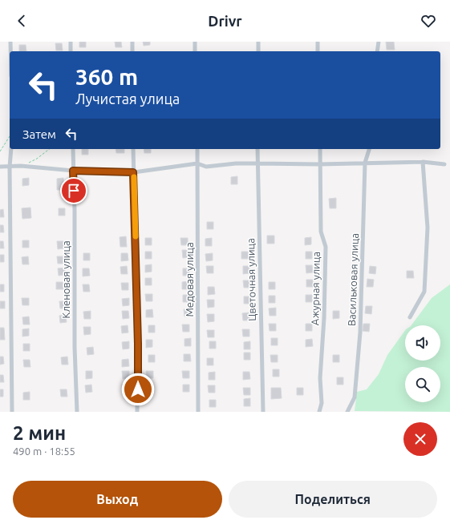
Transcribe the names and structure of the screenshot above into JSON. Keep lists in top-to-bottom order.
{
  "streets": {
    "street": [
      "Кленовая улица",
      "Медовая улица",
      "Цветочная улица",
      "Васильковая улица",
      "Ажурная улица"
    ]
  },
  "page": {
    "header": "Drivr",
    "turn": ["360 m", "Лучистая улица"],
    "then": "Затем",
    "heading": ["2 мин", "490 m · 18:55"],
    "buttons": ["Выход", "Поделиться"]
  }
}
